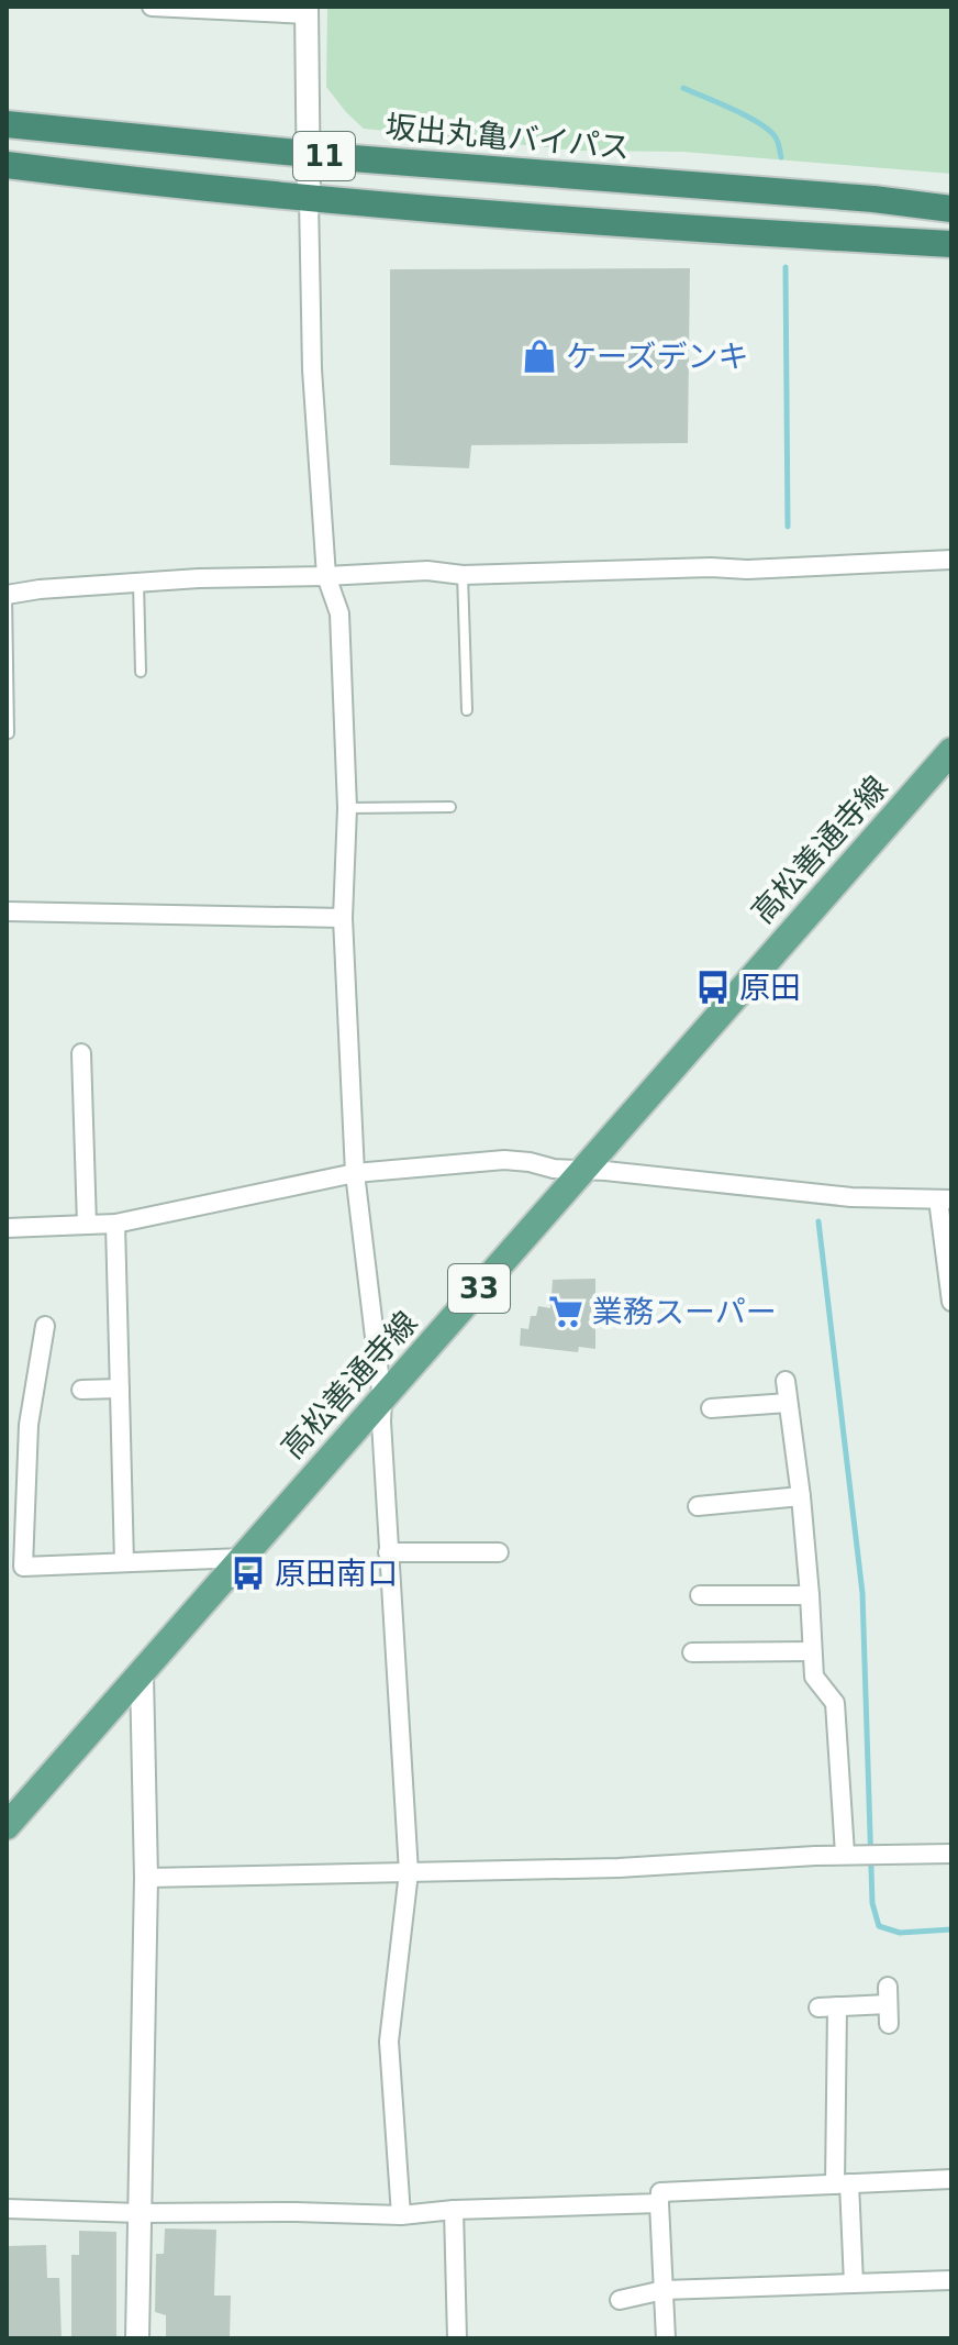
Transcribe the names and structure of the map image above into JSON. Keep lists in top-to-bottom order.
{
  "streets": {
    "highway": ["坂出丸亀バイパス", "11"],
    "main road": ["高松善通寺線", "33"]
  },
  "crossings": [
    ["坂出丸亀バイパス", "11"]
  ],
  "places": {
    "shop": ["ケーズデンキ"],
    "bus stop": ["原田", "原田南口"],
    "supermarket": ["業務スーパー"]
  }
}
